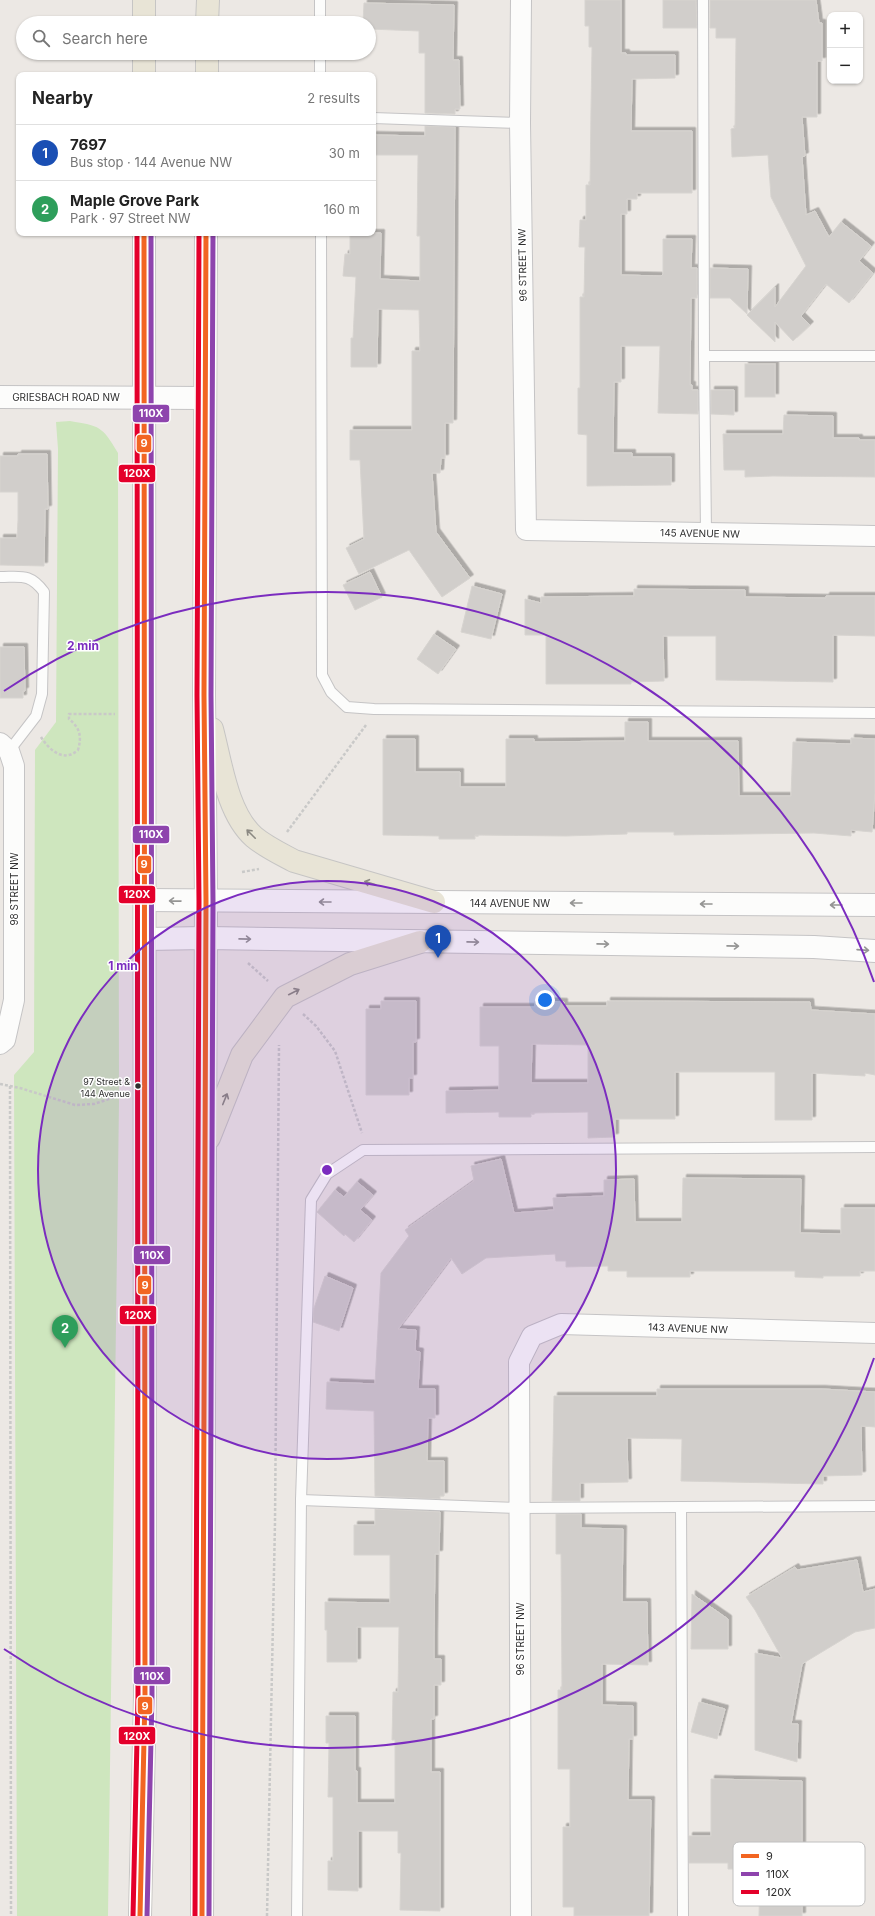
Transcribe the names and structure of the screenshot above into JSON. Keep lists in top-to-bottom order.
{
  "streets": {
    "street": [
      "96 STREET NW",
      "GRIESBACH ROAD NW",
      "145 AVENUE NW",
      "98 STREET NW",
      "144 AVENUE NW",
      "143 AVENUE NW"
    ]
  },
  "crossings": [
    ["96 STREET NW", "145 AVENUE NW"],
    ["96 STREET NW", "143 AVENUE NW"]
  ],
  "places": ["97 Street & 144 Avenue"],
  "lines": ["transit line 9", "transit line 110X", "transit line 120X"],
  "legend": ["9", "110X", "120X"],
  "page": {
    "map_buttons": ["+", "−"],
    "search": "Search here",
    "heading": ["Nearby", "2 results"],
    "list": [
      {
        "mark": "1",
        "name": "7697",
        "note": "Bus stop · 144 Avenue NW",
        "value": "30 m"
      },
      {
        "mark": "2",
        "name": "Maple Grove Park",
        "note": "Park · 97 Street NW",
        "value": "160 m"
      }
    ],
    "pins": ["1", "2"]
  },
  "rings": ["2 min", "1 min"]
}
